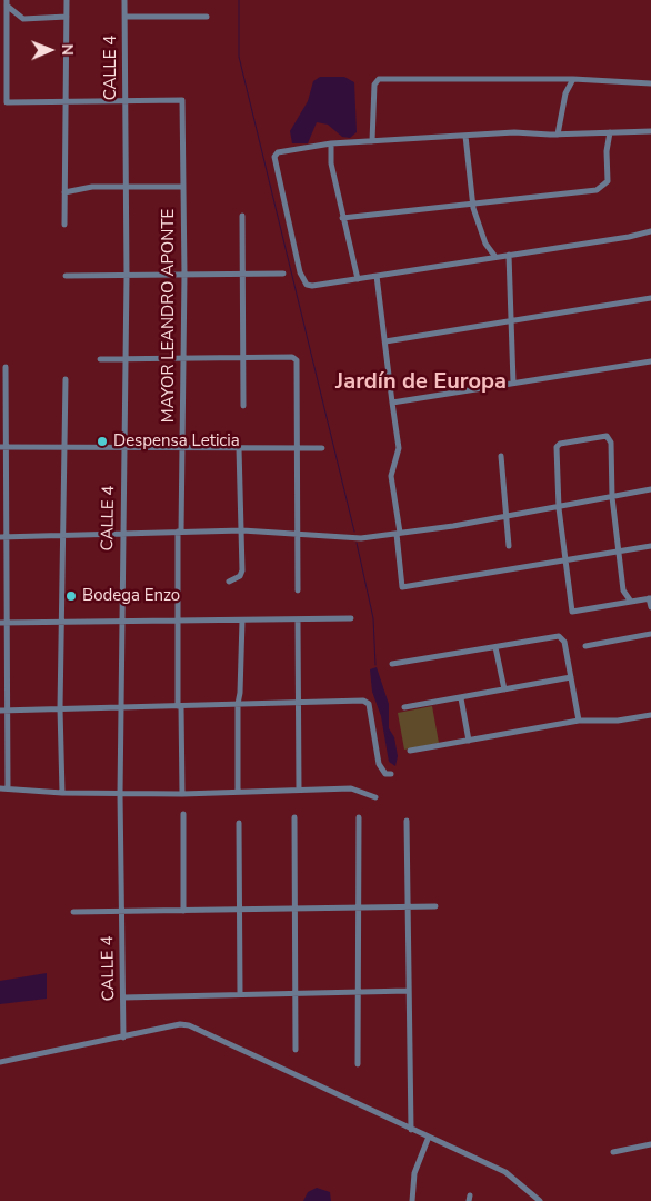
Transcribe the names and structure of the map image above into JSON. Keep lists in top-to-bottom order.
{
  "streets": {
    "street": ["CALLE 4", "MAYOR LEANDRO APONTE"]
  },
  "crossings": [
    ["CALLE 4", "MAYOR LEANDRO APONTE"]
  ],
  "districts": ["Jardín de Europa"],
  "places": ["Despensa Leticia", "Bodega Enzo"],
  "north": "right"
}
